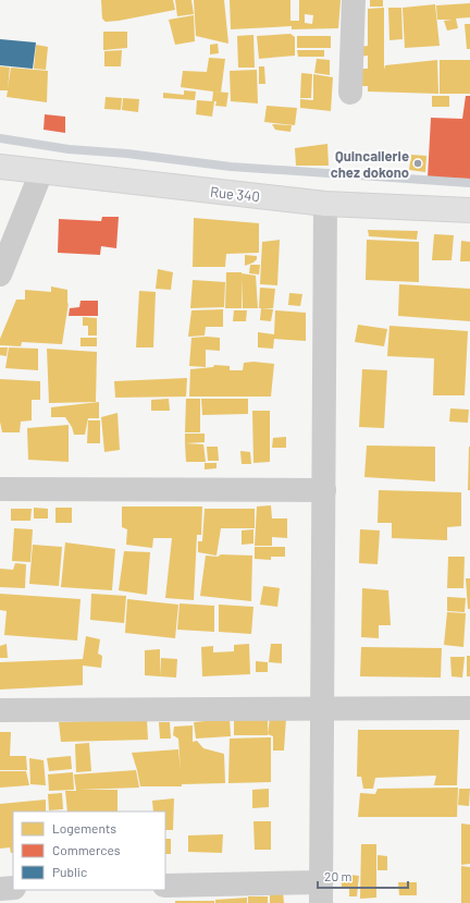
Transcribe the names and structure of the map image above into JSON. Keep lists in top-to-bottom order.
{
  "streets": {
    "street": ["Rue 340"]
  },
  "places": ["Quincailerie chez dokono"],
  "legend": ["Logements", "Commerces", "Public"],
  "scale_bar": "20 m"
}
